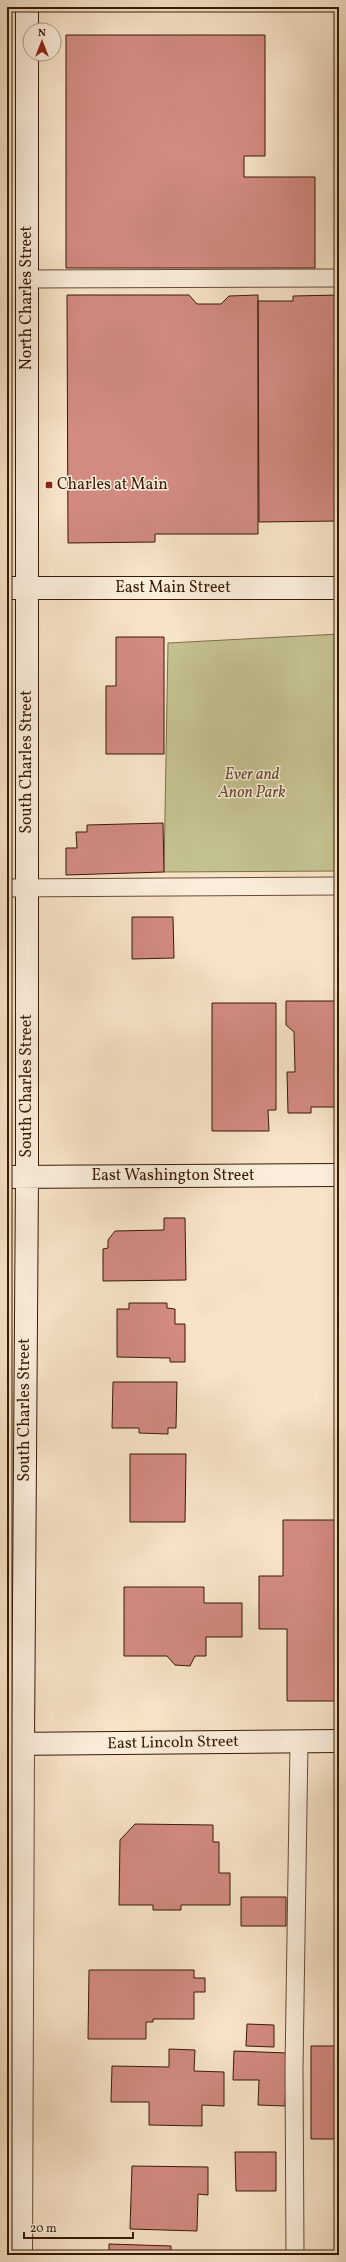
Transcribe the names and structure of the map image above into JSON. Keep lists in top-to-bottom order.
{
  "streets": {
    "street": [
      "North Charles Street",
      "East Main Street",
      "South Charles Street",
      "East Washington Street",
      "East Lincoln Street"
    ]
  },
  "crossings": [
    ["North Charles Street", "East Main Street"],
    ["North Charles Street", "South Charles Street"],
    ["East Main Street", "South Charles Street"],
    ["South Charles Street", "East Washington Street"],
    ["South Charles Street", "East Lincoln Street"]
  ],
  "parks": ["Ever and Anon Park"],
  "places": {
    "transit": ["Charles at Main"]
  },
  "scale_bar": "20 m",
  "north": "top"
}
